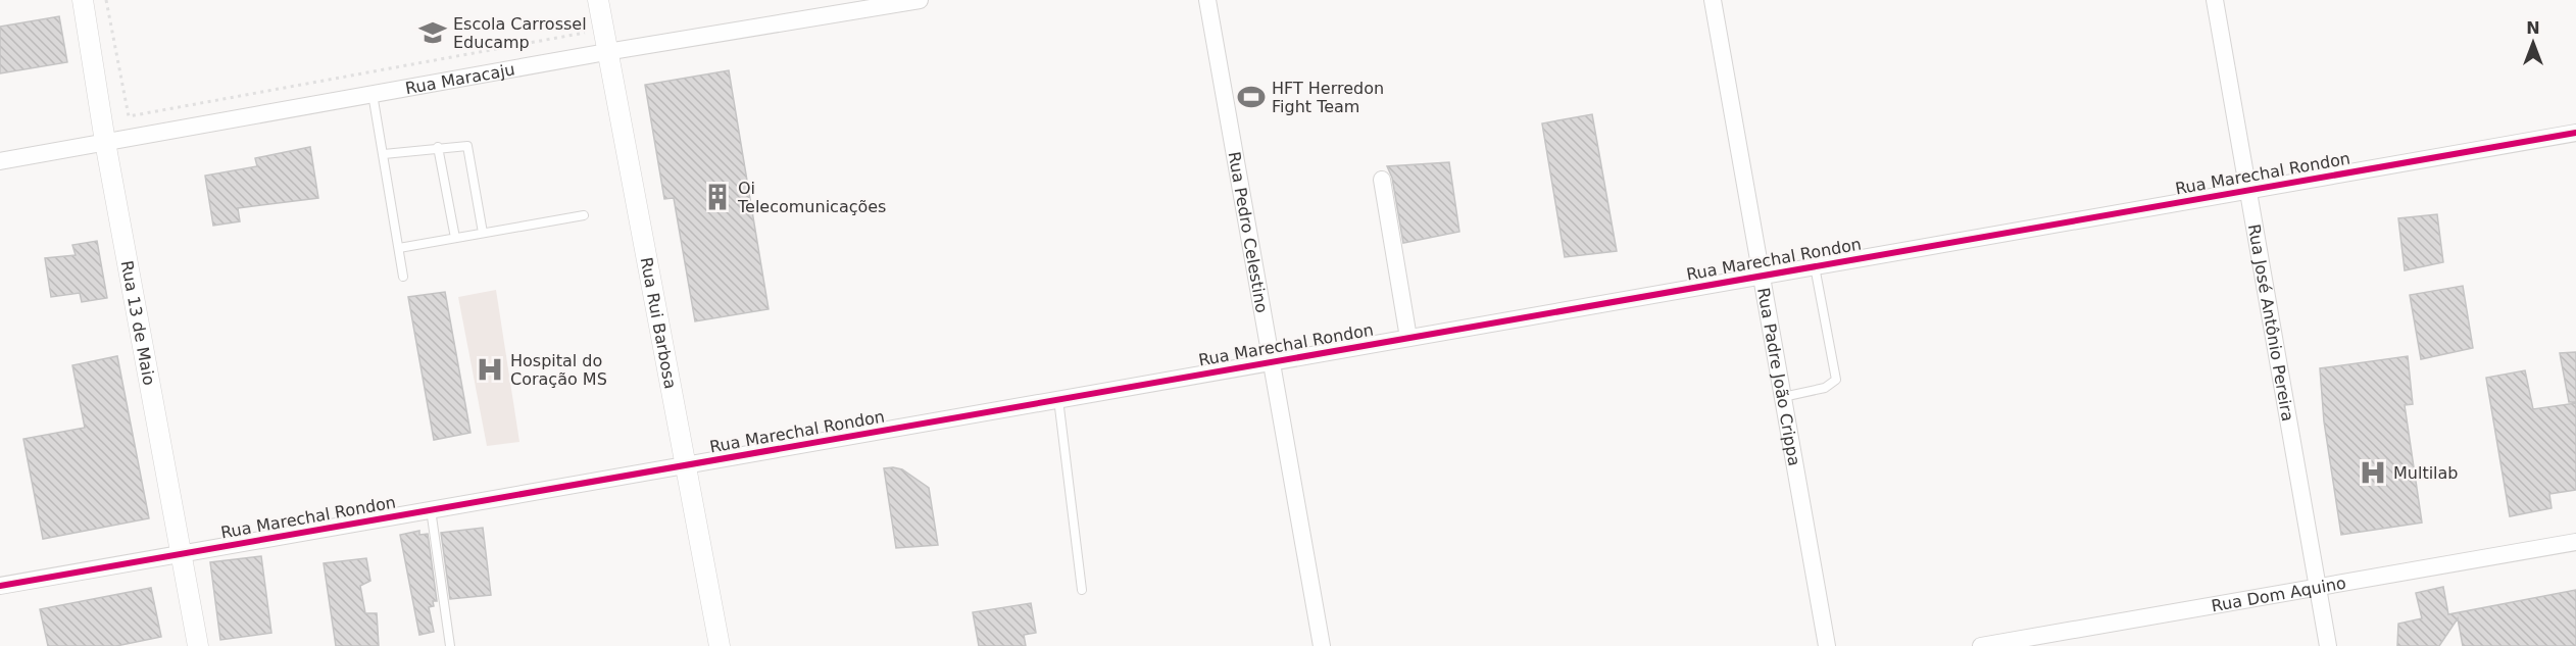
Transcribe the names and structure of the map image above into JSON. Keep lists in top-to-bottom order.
{
  "streets": {
    "street": [
      "Rua Maracaju",
      "Rua Marechal Rondon",
      "Rua Pedro Celestino",
      "Rua Rui Barbosa",
      "Rua 13 de Maio",
      "Rua José Antônio Pereira",
      "Rua Padre João Crippa",
      "Rua Dom Aquino"
    ]
  },
  "crossings": [
    ["Rua Maracaju", "Rua Rui Barbosa"],
    ["Rua Maracaju", "Rua 13 de Maio"],
    ["Rua Marechal Rondon", "Rua Pedro Celestino"],
    ["Rua Marechal Rondon", "Rua Rui Barbosa"],
    ["Rua Marechal Rondon", "Rua 13 de Maio"],
    ["Rua Marechal Rondon", "Rua José Antônio Pereira"],
    ["Rua Marechal Rondon", "Rua Padre João Crippa"],
    ["Rua José Antônio Pereira", "Rua Dom Aquino"]
  ],
  "places": {
    "school or university": ["Escola Carrossel Educamp"],
    "sports": ["HFT Herredon Fight Team"],
    "building": ["Oi Telecomunicações"],
    "hospital": ["Hospital do Coração MS", "Multilab"]
  },
  "north": "top"
}
